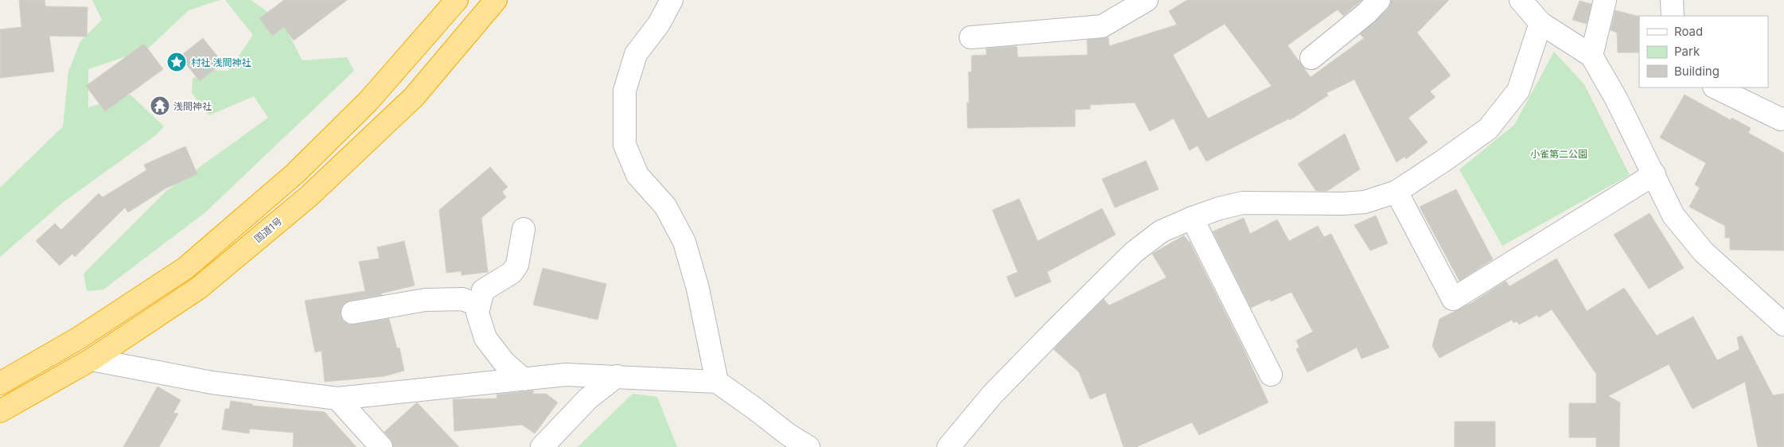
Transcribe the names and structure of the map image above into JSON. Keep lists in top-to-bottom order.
{
  "streets": {
    "highway": ["国道1号"]
  },
  "parks": ["小雀第二公園"],
  "places": {
    "place": ["村社 浅間神社"],
    "temple": ["浅間神社"]
  },
  "legend": ["Road", "Park", "Building"]
}
